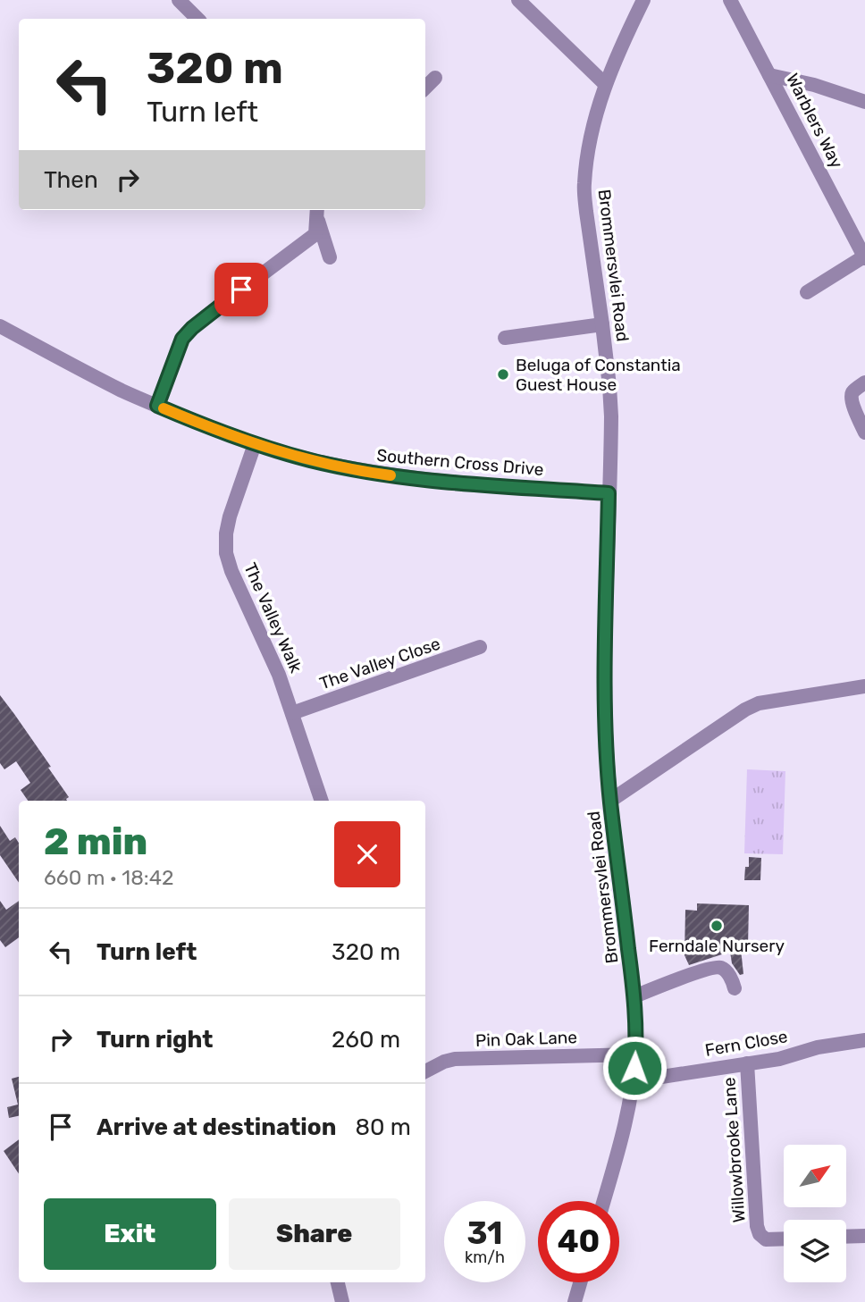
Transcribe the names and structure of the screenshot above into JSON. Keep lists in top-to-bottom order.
{
  "streets": {
    "street": [
      "Warblers Way",
      "Brommersvlei Road",
      "Southern Cross Drive",
      "The Valley Walk",
      "The Valley Close",
      "Pin Oak Lane",
      "Fern Close",
      "Willowbrooke Lane"
    ]
  },
  "crossings": [
    ["Brommersvlei Road", "Southern Cross Drive"],
    ["Brommersvlei Road", "Pin Oak Lane"],
    ["Brommersvlei Road", "Fern Close"],
    ["Southern Cross Drive", "The Valley Walk"],
    ["The Valley Walk", "The Valley Close"],
    ["Fern Close", "Willowbrooke Lane"]
  ],
  "places": ["Beluga of Constantia Guest House", "Ferndale Nursery"],
  "north": "top right",
  "page": {
    "turn": ["320 m", "Turn left"],
    "then": "Then",
    "heading": ["2 min", "660 m · 18:42"],
    "list": [
      {
        "name": "Turn left",
        "value": "320 m"
      },
      {
        "name": "Turn right",
        "value": "260 m"
      },
      {
        "name": "Arrive at destination",
        "value": "80 m"
      }
    ],
    "buttons": ["Exit", "Share"],
    "speed": "31 km/h",
    "limit": "40"
  }
}
